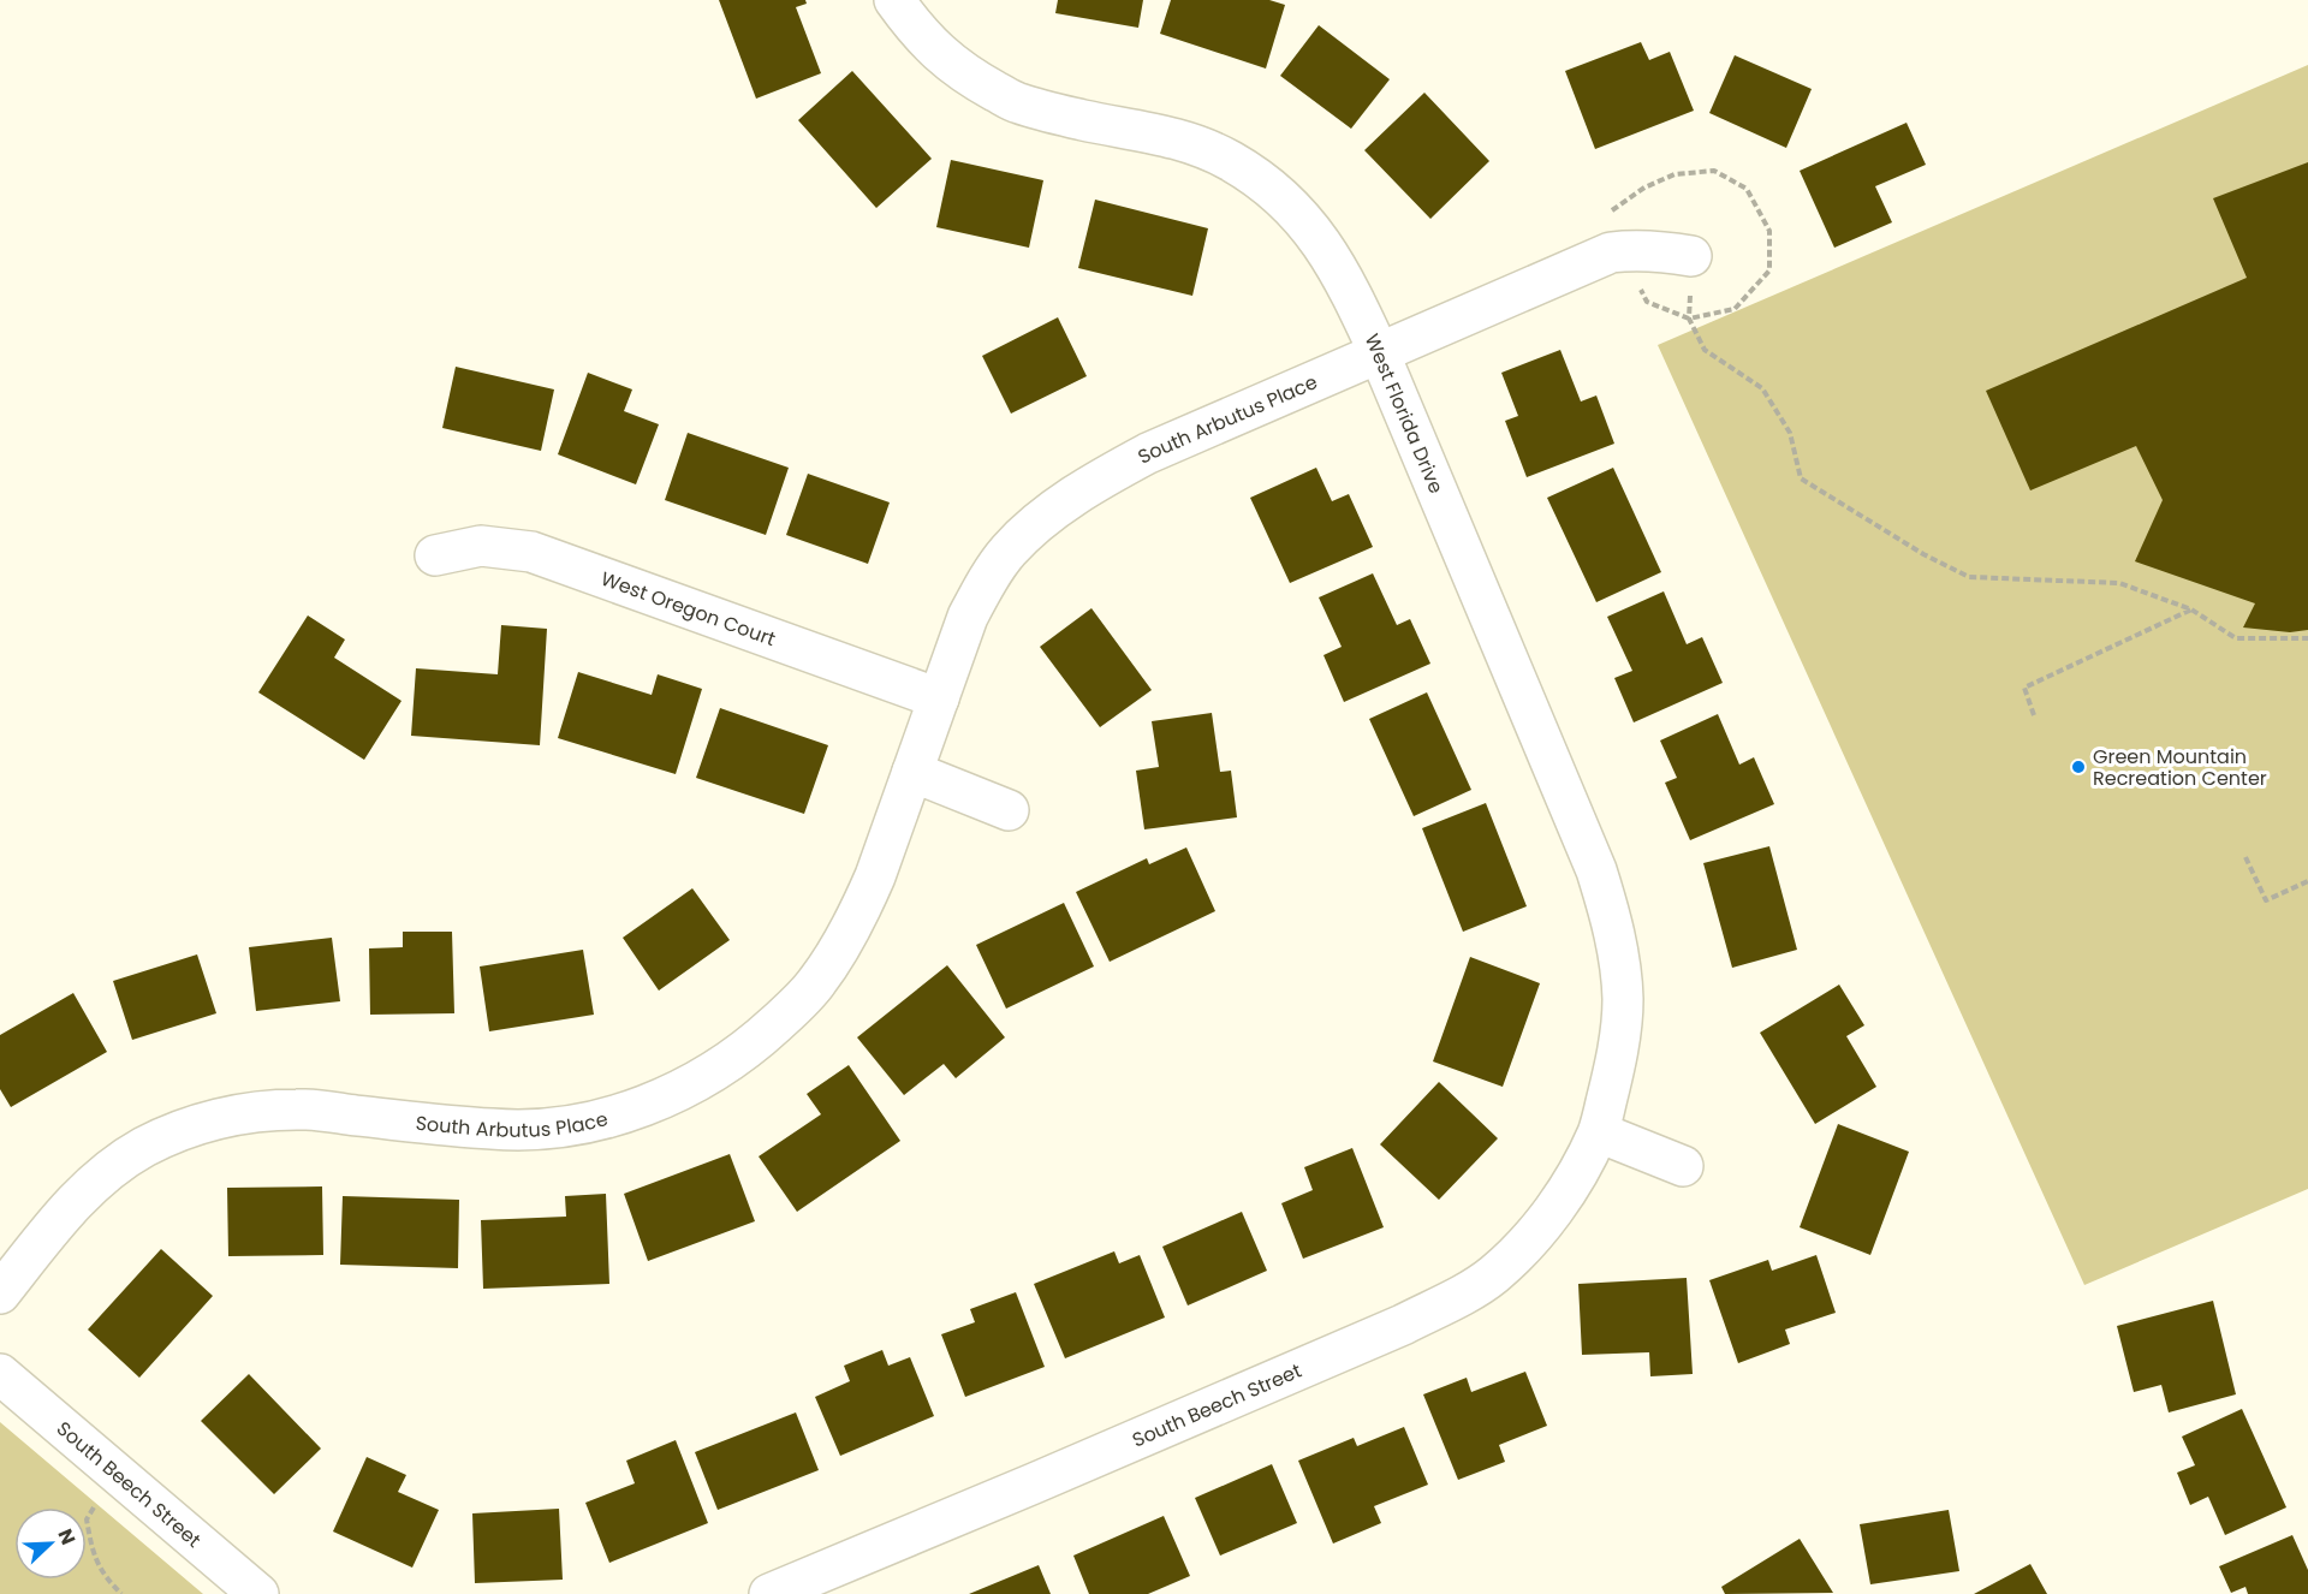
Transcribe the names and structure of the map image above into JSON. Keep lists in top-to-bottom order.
{
  "streets": {
    "street": [
      "West Florida Drive",
      "South Arbutus Place",
      "West Oregon Court",
      "South Beech Street"
    ]
  },
  "crossings": [
    ["West Florida Drive", "South Arbutus Place"],
    ["West Florida Drive", "South Beech Street"],
    ["South Arbutus Place", "West Oregon Court"]
  ],
  "places": ["Green Mountain Recreation Center"],
  "north": "top right"
}
